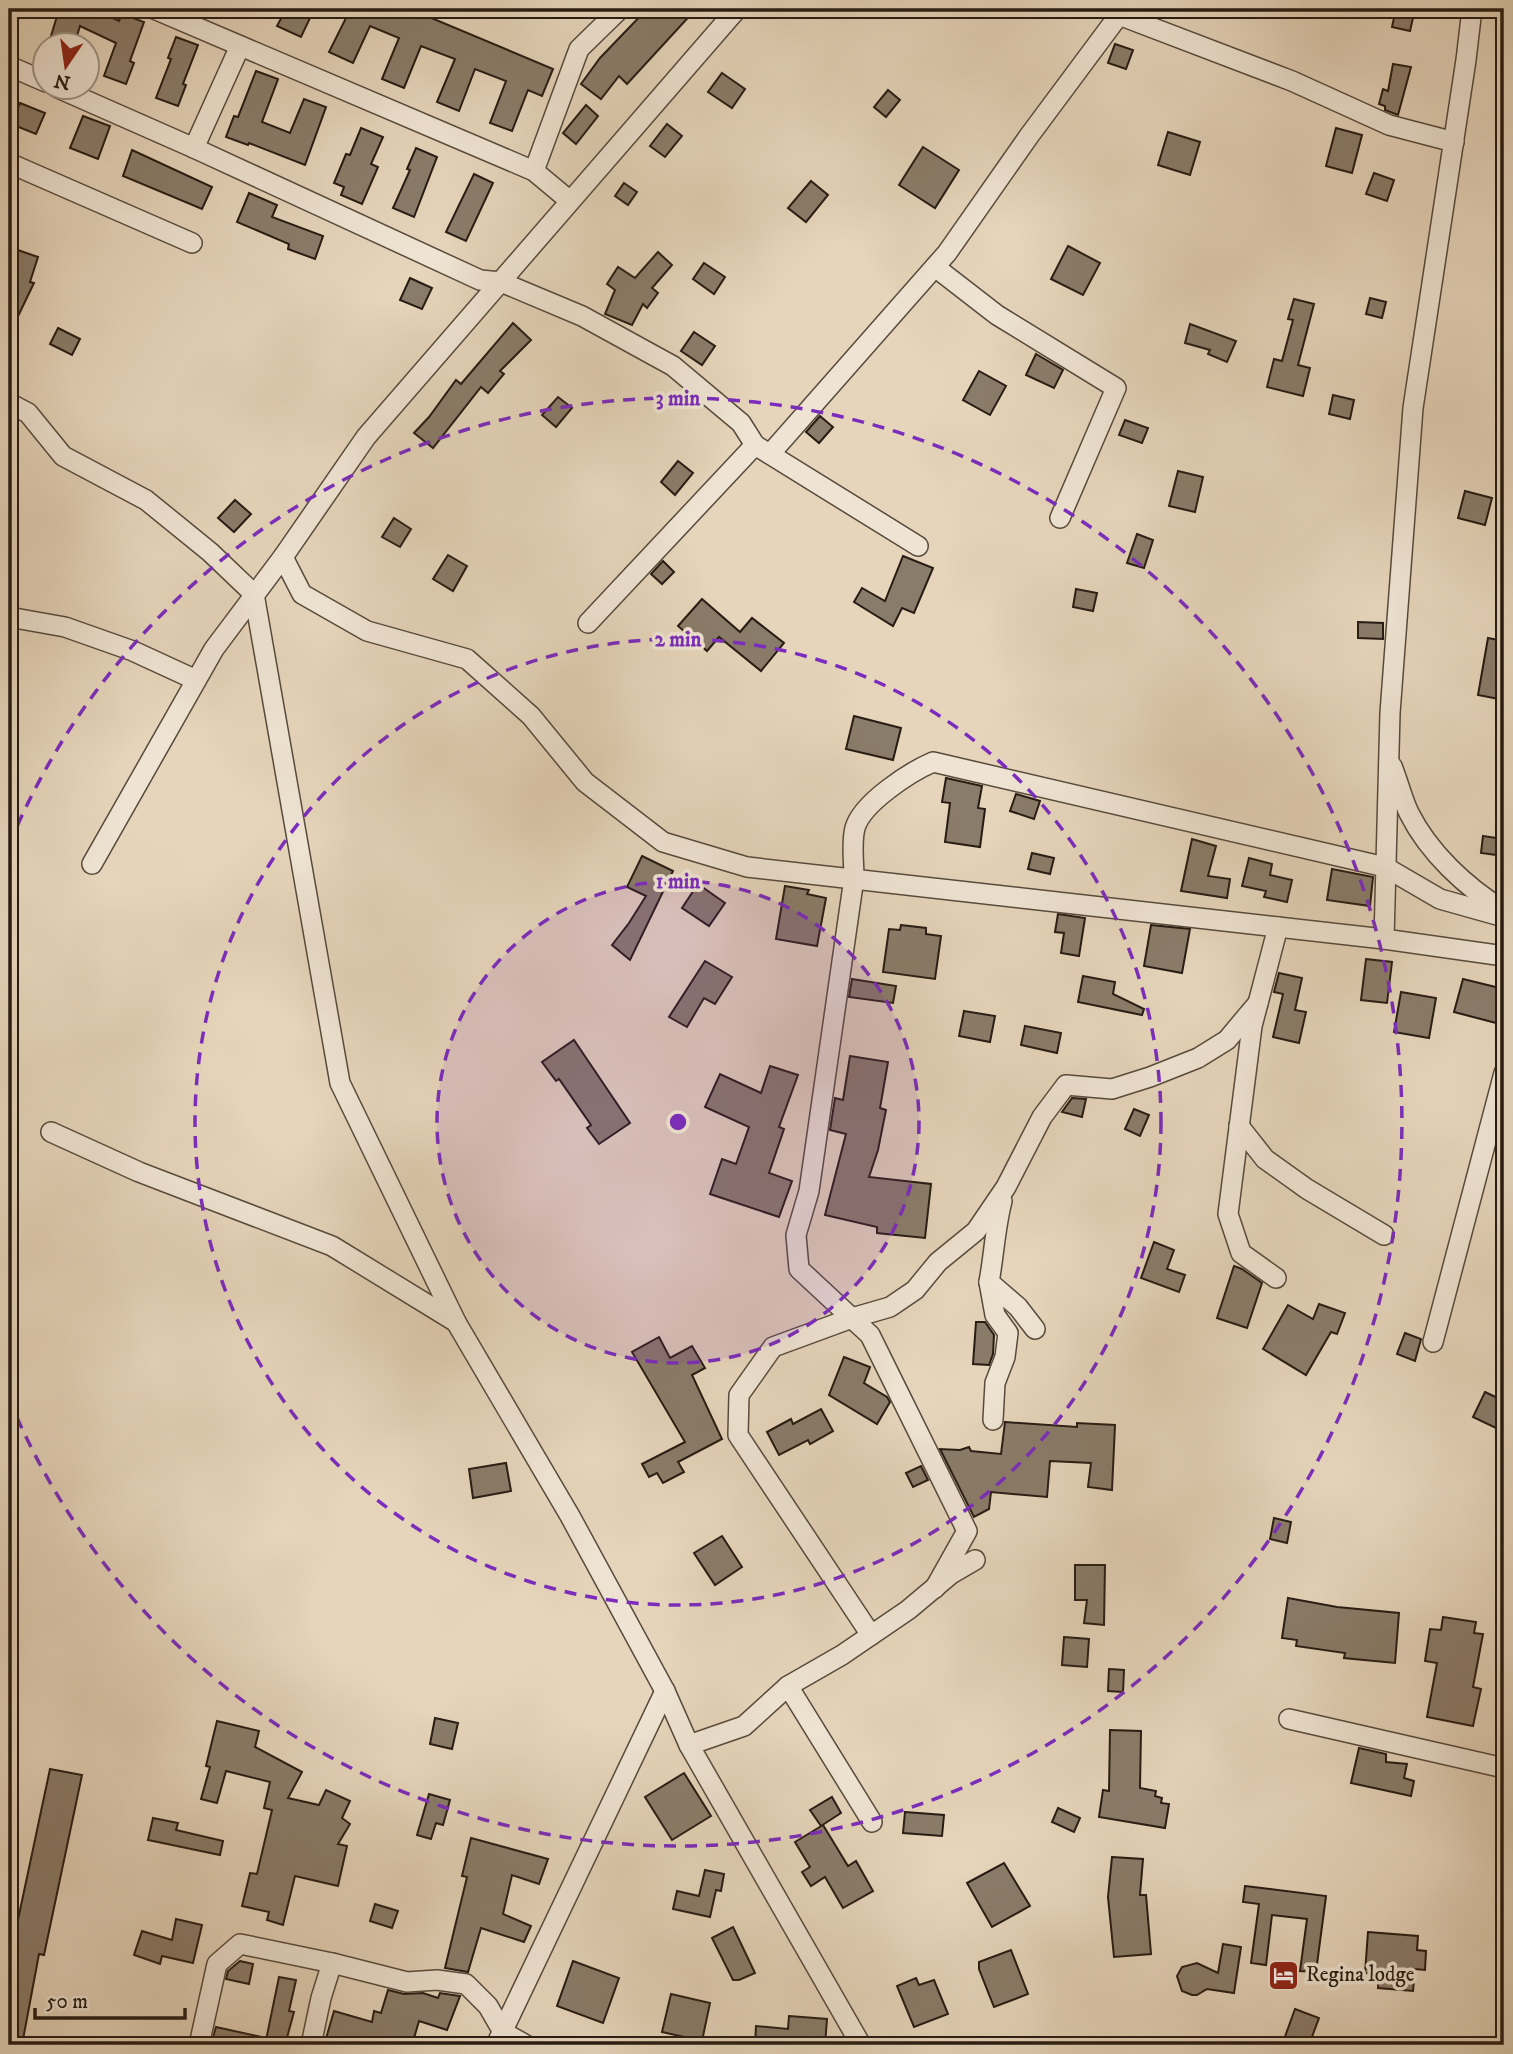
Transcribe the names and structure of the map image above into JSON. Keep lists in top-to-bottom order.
{
  "places": {
    "hotel": ["Regina lodge"]
  },
  "scale_bar": "50 m",
  "north": "bottom",
  "rings": ["3 min", "2 min", "1 min"]
}
